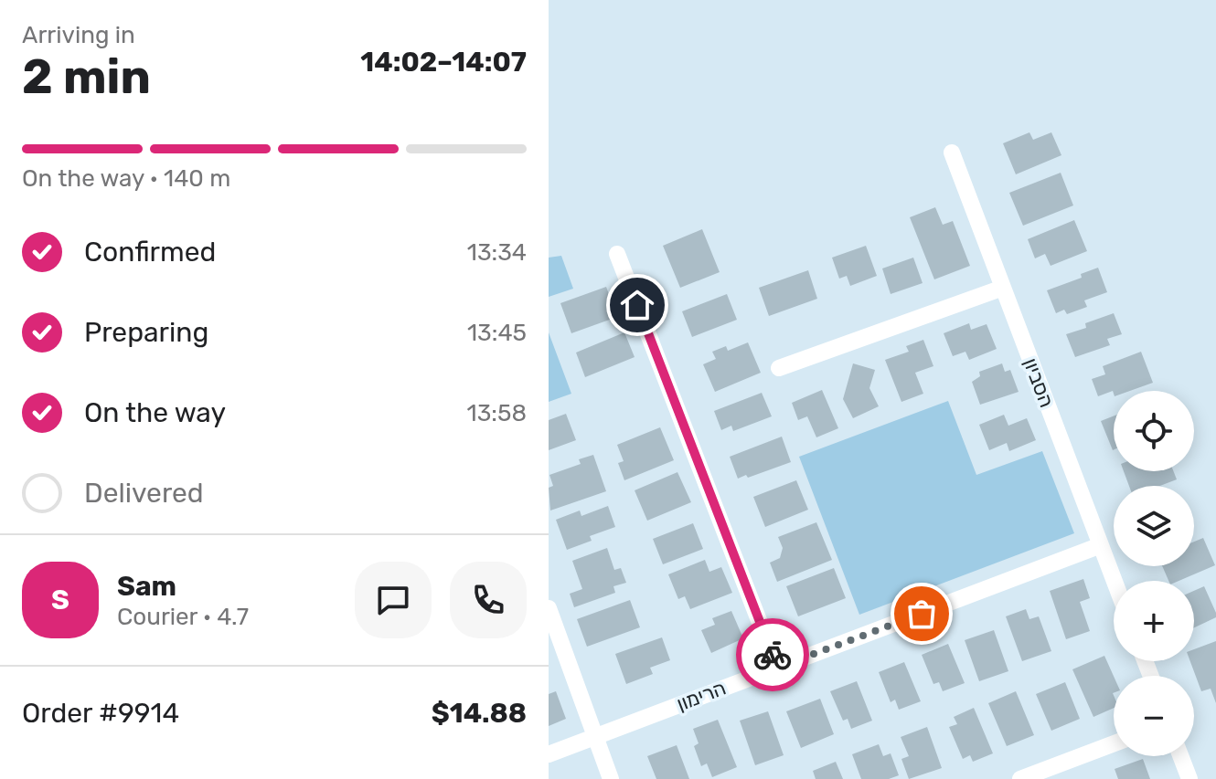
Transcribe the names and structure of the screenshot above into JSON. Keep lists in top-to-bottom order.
{
  "streets": {
    "street": ["הסביון", "הרימון"]
  },
  "crossings": [
    ["הסביון", "הרימון"]
  ],
  "page": {
    "heading": ["2 min", "Arriving in", "14:02–14:07"],
    "panel": [
      "Sam",
      "Courier · 4.7",
      "Order #9914",
      "$14.88"
    ],
    "bar": "On the way · 140 m",
    "list": [
      ["Confirmed", "13:34"],
      ["Preparing", "13:45"],
      ["On the way", "13:58"],
      "Delivered"
    ],
    "map_buttons": ["+", "−"],
    "round": "S"
  }
}
